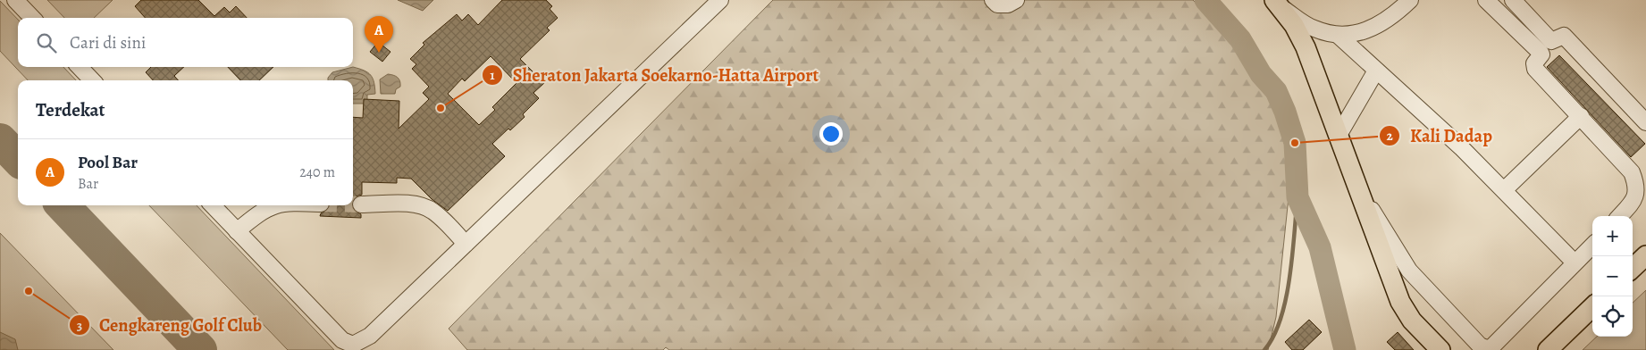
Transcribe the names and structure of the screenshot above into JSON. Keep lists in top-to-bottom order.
{
  "places": ["Sheraton Jakarta Soekarno-Hatta Airport", "Kali Dadap", "Cengkareng Golf Club"],
  "page": {
    "pins": "A",
    "search": "Cari di sini",
    "heading": "Terdekat",
    "list": [
      {
        "mark": "A",
        "name": "Pool Bar",
        "note": "Bar",
        "value": "240 m"
      }
    ],
    "map_buttons": ["+", "−"]
  }
}
